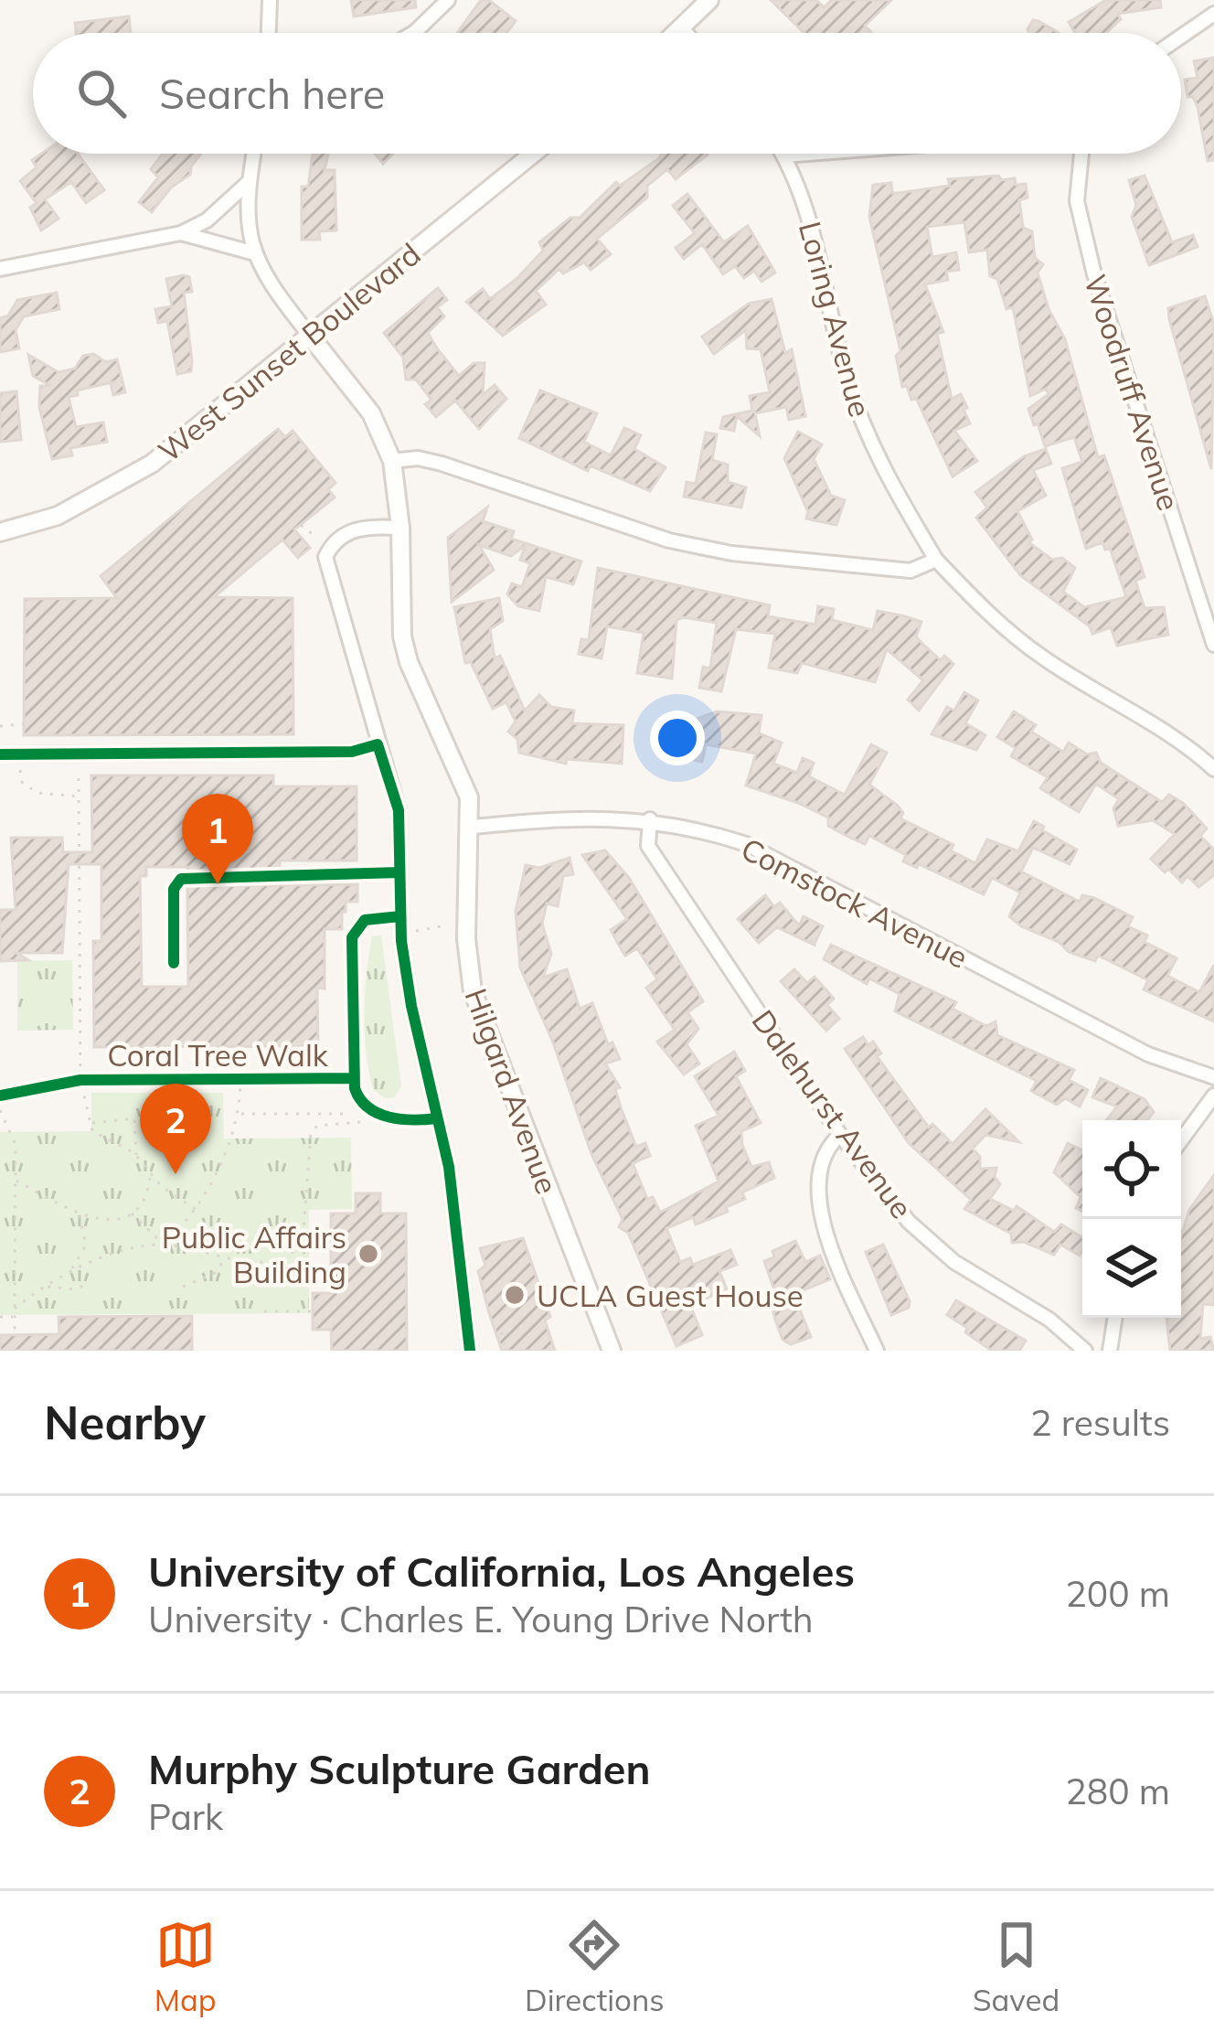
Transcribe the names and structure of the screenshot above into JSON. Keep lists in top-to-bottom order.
{
  "streets": {
    "street": [
      "Loring Avenue",
      "West Sunset Boulevard",
      "Woodruff Avenue",
      "Comstock Avenue",
      "Hilgard Avenue",
      "Dalehurst Avenue"
    ],
    "cycle path": ["Coral Tree Walk"]
  },
  "crossings": [
    ["West Sunset Boulevard", "Hilgard Avenue"],
    ["Comstock Avenue", "Hilgard Avenue"],
    ["Comstock Avenue", "Dalehurst Avenue"]
  ],
  "places": ["Public Affairs Building", "UCLA Guest House"],
  "page": {
    "search": "Search here",
    "pins": ["1", "2"],
    "heading": ["Nearby", "2 results"],
    "list": [
      {
        "mark": "1",
        "name": "University of California, Los Angeles",
        "note": "University · Charles E. Young Drive North",
        "value": "200 m"
      },
      {
        "mark": "2",
        "name": "Murphy Sculpture Garden",
        "note": "Park",
        "value": "280 m"
      }
    ],
    "nav": ["Map", "Directions", "Saved"]
  }
}
